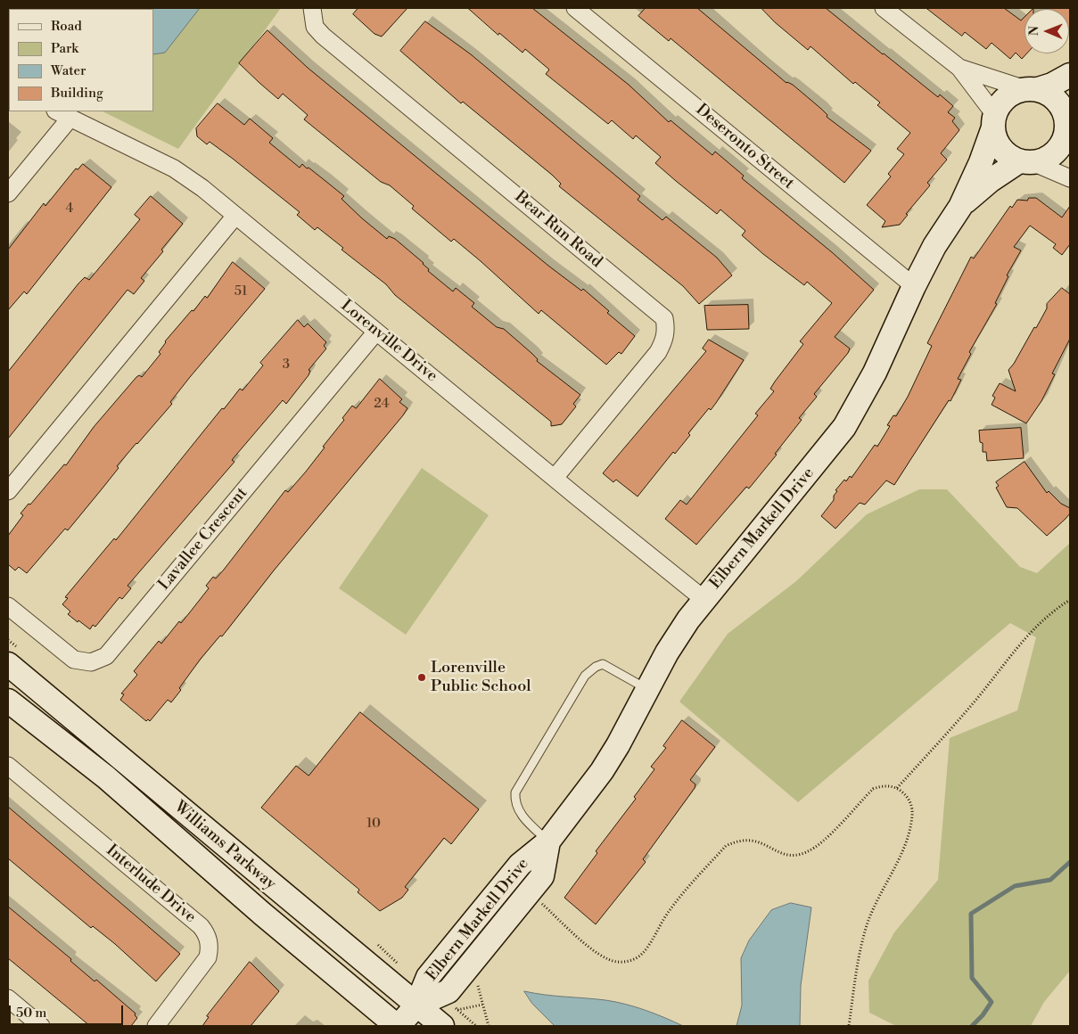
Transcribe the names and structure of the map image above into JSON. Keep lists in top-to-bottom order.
{
  "streets": {
    "street": [
      "Deseronto Street",
      "Bear Run Road",
      "Lorenville Drive",
      "Elbern Markell Drive",
      "Lavallee Crescent",
      "Williams Parkway",
      "Interlude Drive"
    ]
  },
  "crossings": [
    ["Deseronto Street", "Elbern Markell Drive"],
    ["Bear Run Road", "Lorenville Drive"],
    ["Lorenville Drive", "Elbern Markell Drive"],
    ["Lorenville Drive", "Lavallee Crescent"],
    ["Elbern Markell Drive", "Williams Parkway"]
  ],
  "places": ["Lorenville Public School"],
  "house_numbers": [
    "4",
    "51",
    "3",
    "24",
    "10"
  ],
  "legend": [
    "Road",
    "Park",
    "Water",
    "Building"
  ],
  "scale_bar": "50 m",
  "north": "left"
}
